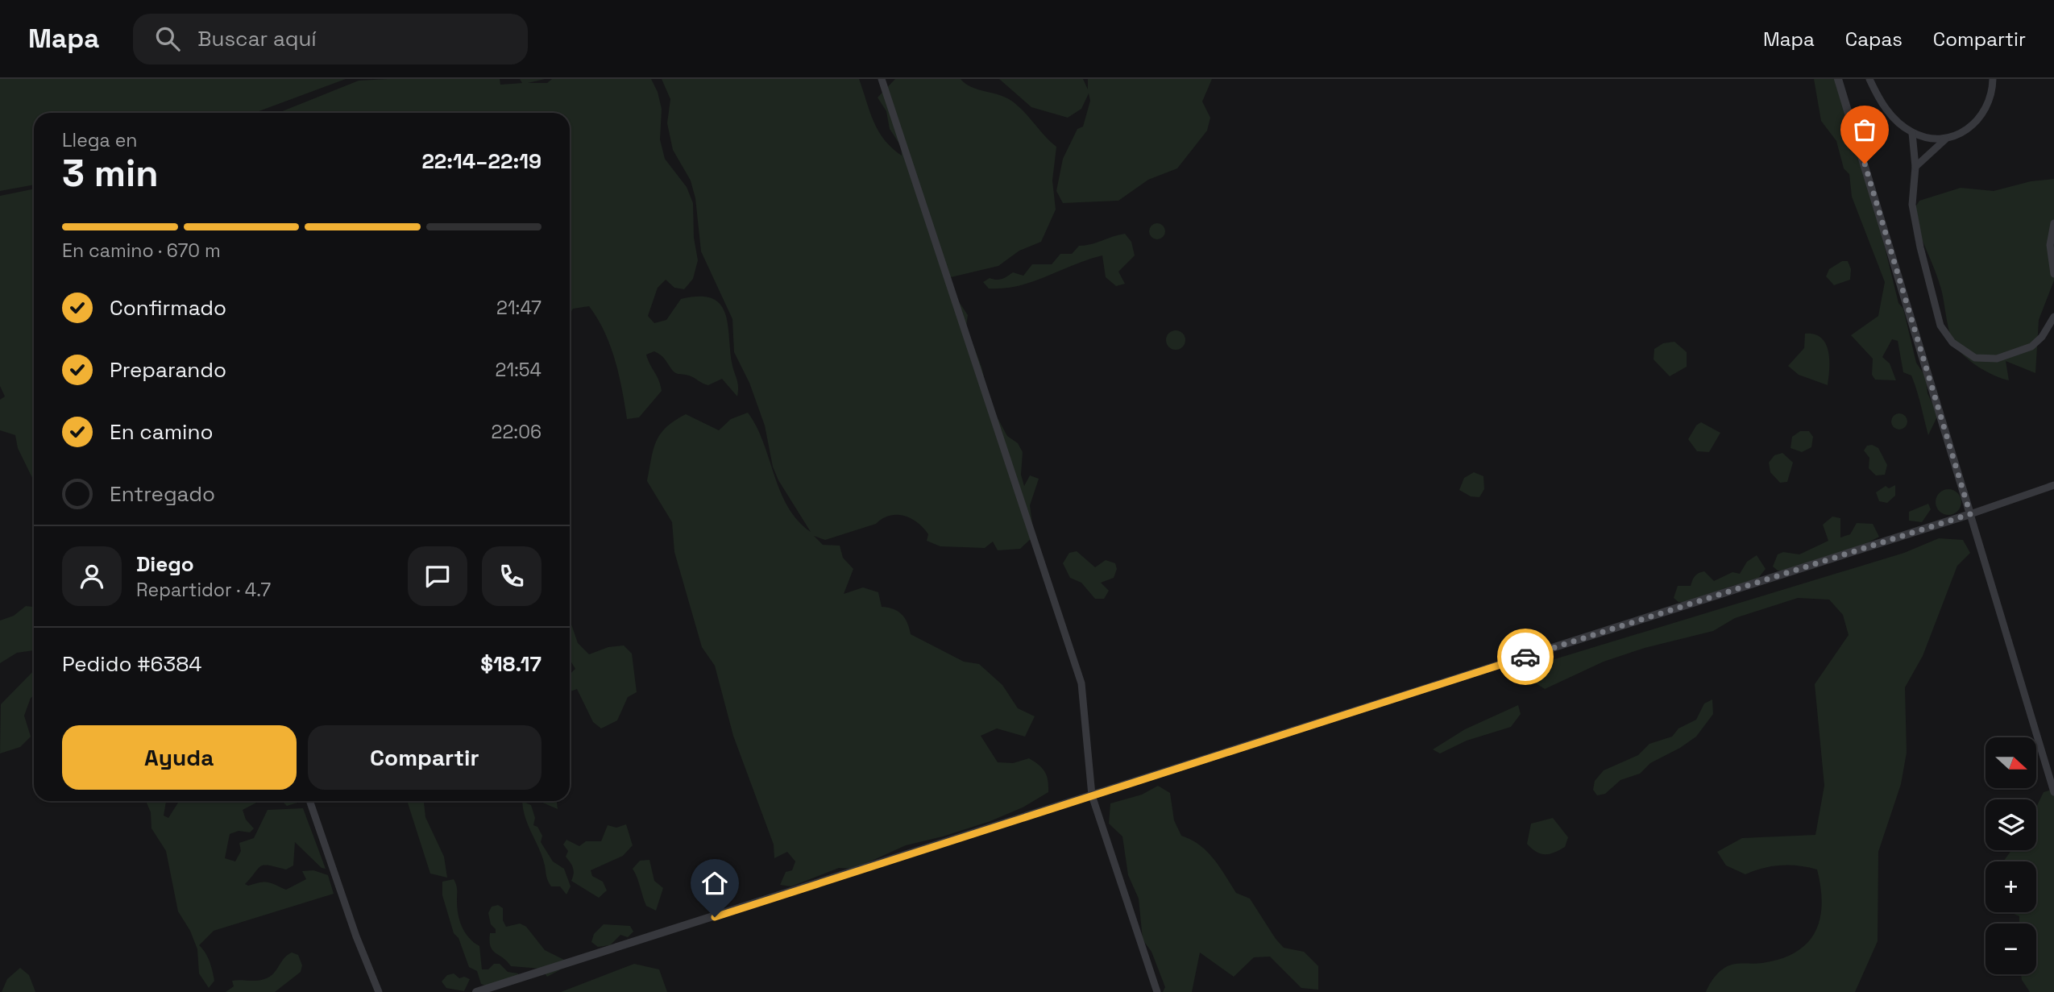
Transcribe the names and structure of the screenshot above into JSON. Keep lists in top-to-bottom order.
{
  "north": "right",
  "page": {
    "header": "Mapa",
    "search": "Buscar aquí",
    "nav": ["Mapa", "Capas", "Compartir"],
    "heading": ["3 min", "Llega en", "22:14–22:19"],
    "panel": [
      "Diego",
      "Repartidor · 4.7",
      "Pedido #6384",
      "$18.17"
    ],
    "bar": "En camino · 670 m",
    "list": [
      ["Confirmado", "21:47"],
      ["Preparando", "21:54"],
      ["En camino", "22:06"],
      "Entregado"
    ],
    "buttons": ["Ayuda", "Compartir"],
    "map_buttons": ["+", "−"]
  }
}
